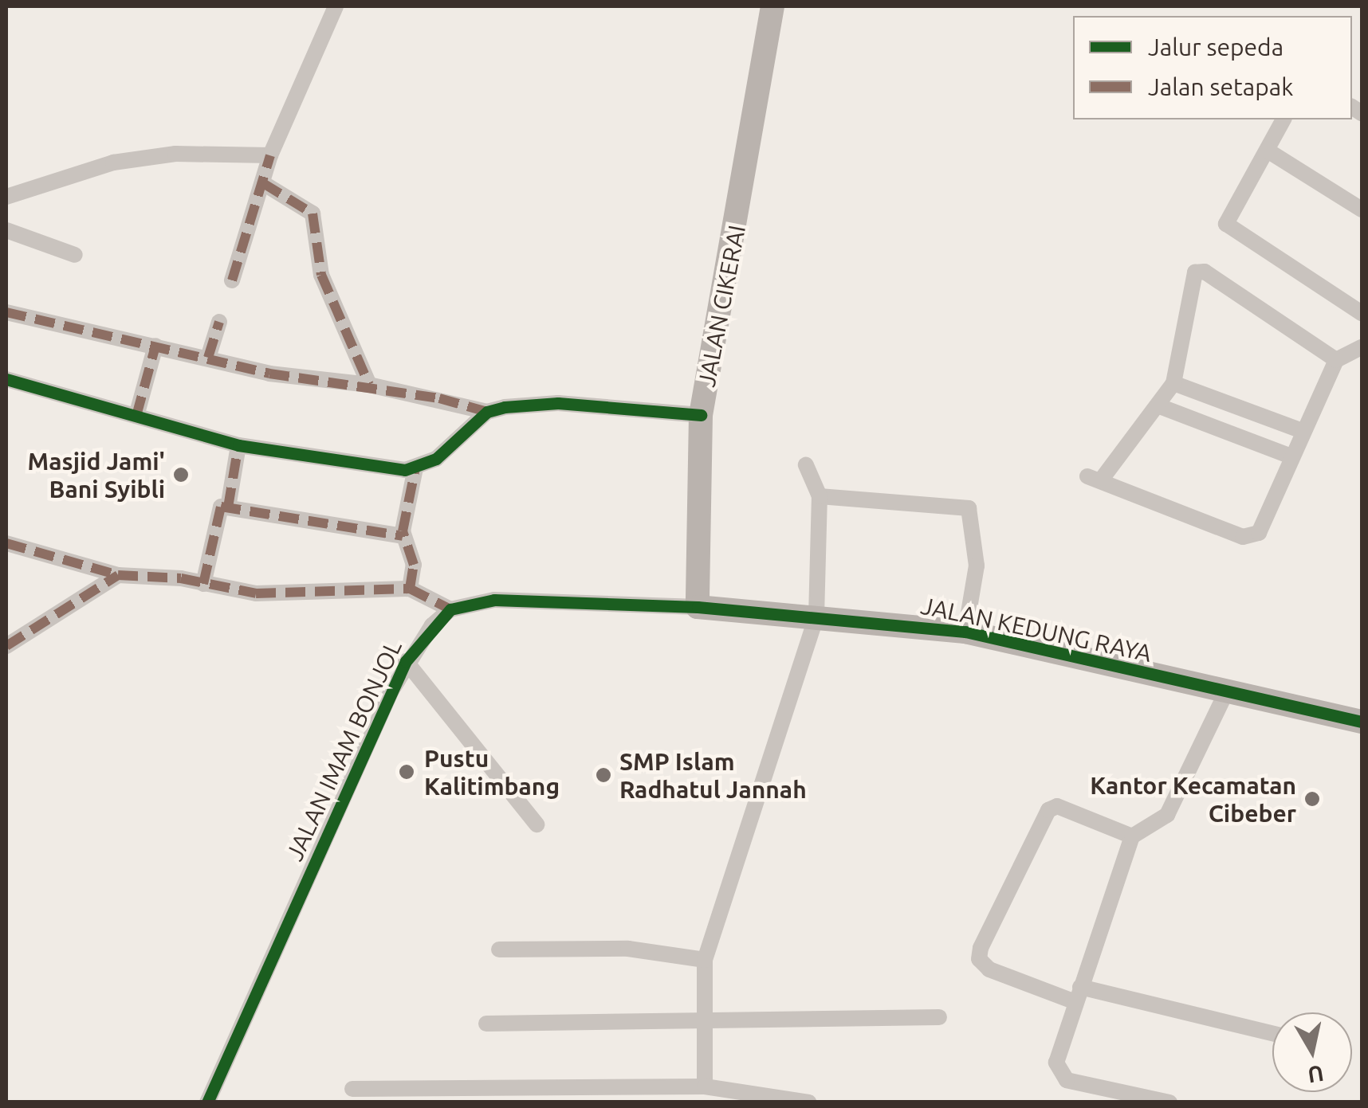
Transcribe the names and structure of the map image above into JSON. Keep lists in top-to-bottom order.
{
  "streets": {
    "street": ["JALAN CIKERAI", "JALAN KEDUNG RAYA", "JALAN IMAM BONJOL"]
  },
  "crossings": [
    ["JALAN CIKERAI", "JALAN KEDUNG RAYA"]
  ],
  "places": [
    "Masjid Jami' Bani Syibli",
    "Pustu Kalitimbang",
    "SMP Islam Radhatul Jannah",
    "Kantor Kecamatan Cibeber"
  ],
  "legend": ["Jalur sepeda", "Jalan setapak"],
  "north": "bottom"
}
